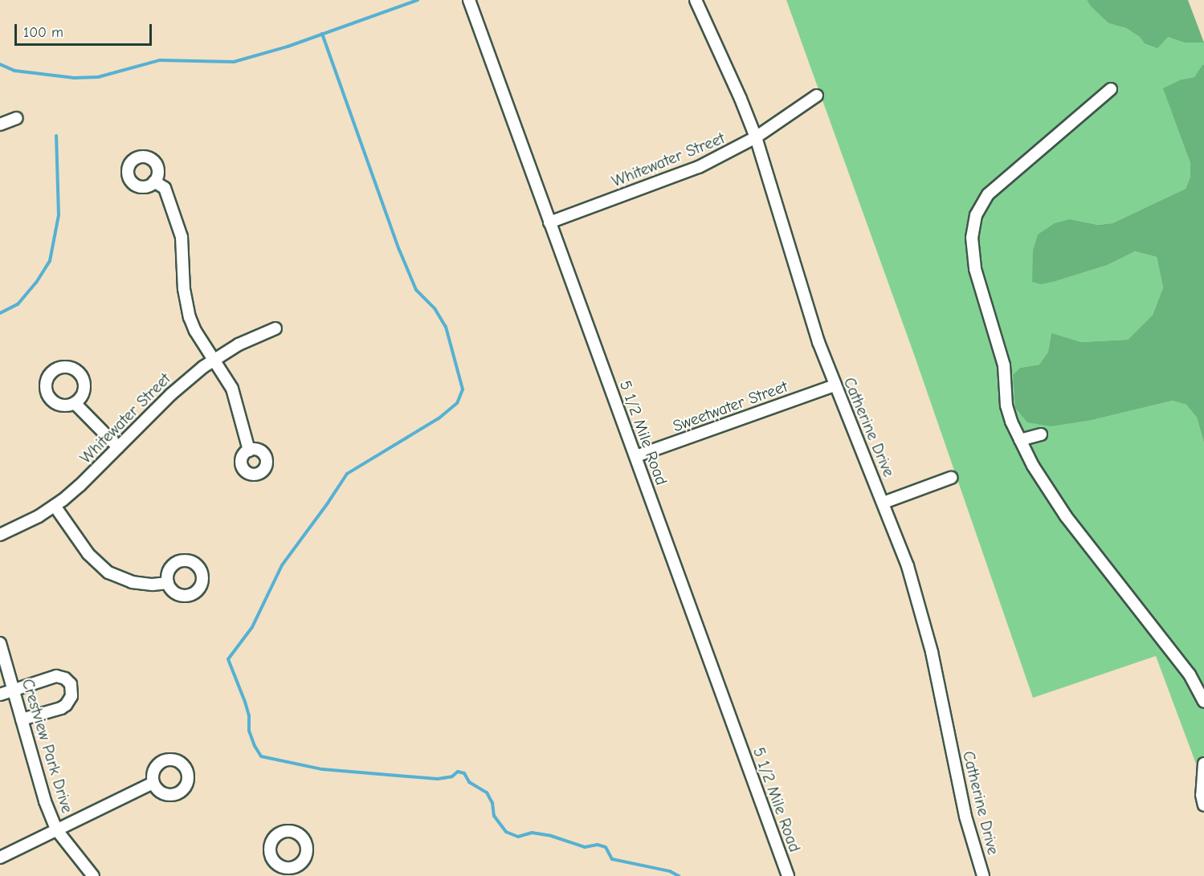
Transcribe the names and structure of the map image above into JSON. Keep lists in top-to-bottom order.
{
  "streets": {
    "street": [
      "Whitewater Street",
      "Sweetwater Street",
      "Catherine Drive",
      "5 1/2 Mile Road",
      "Crestview Park Drive"
    ]
  },
  "crossings": [
    ["Whitewater Street", "Catherine Drive"],
    ["Whitewater Street", "5 1/2 Mile Road"],
    ["Sweetwater Street", "Catherine Drive"],
    ["Sweetwater Street", "5 1/2 Mile Road"]
  ],
  "scale_bar": "100 m"
}
